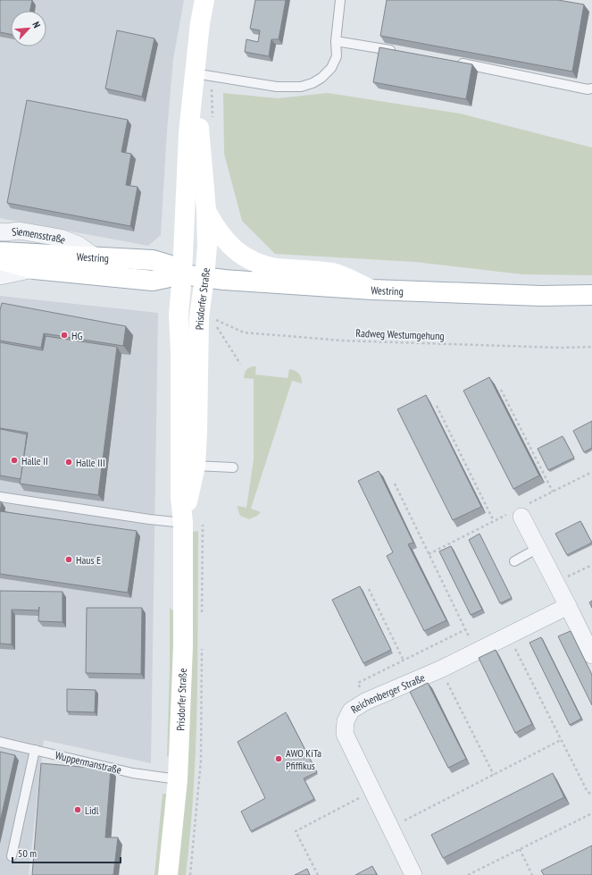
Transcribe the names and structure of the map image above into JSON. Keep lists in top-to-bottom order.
{
  "streets": {
    "main road": ["Westring", "Prisdorfer Straße"],
    "street": ["Siemensstraße", "Reichenberger Straße"],
    "lane": ["Wuppermanstraße"],
    "path": ["Radweg Westumgehung"]
  },
  "crossings": [
    ["Siemensstraße", "Westring"],
    ["Westring", "Prisdorfer Straße"],
    ["Prisdorfer Straße", "Wuppermanstraße"]
  ],
  "places": [
    "HG",
    "Halle II",
    "Halle III",
    "Haus E",
    "AWO KiTa Pfiffikus",
    "Lidl"
  ],
  "scale_bar": "50 m",
  "north": "top right"
}
